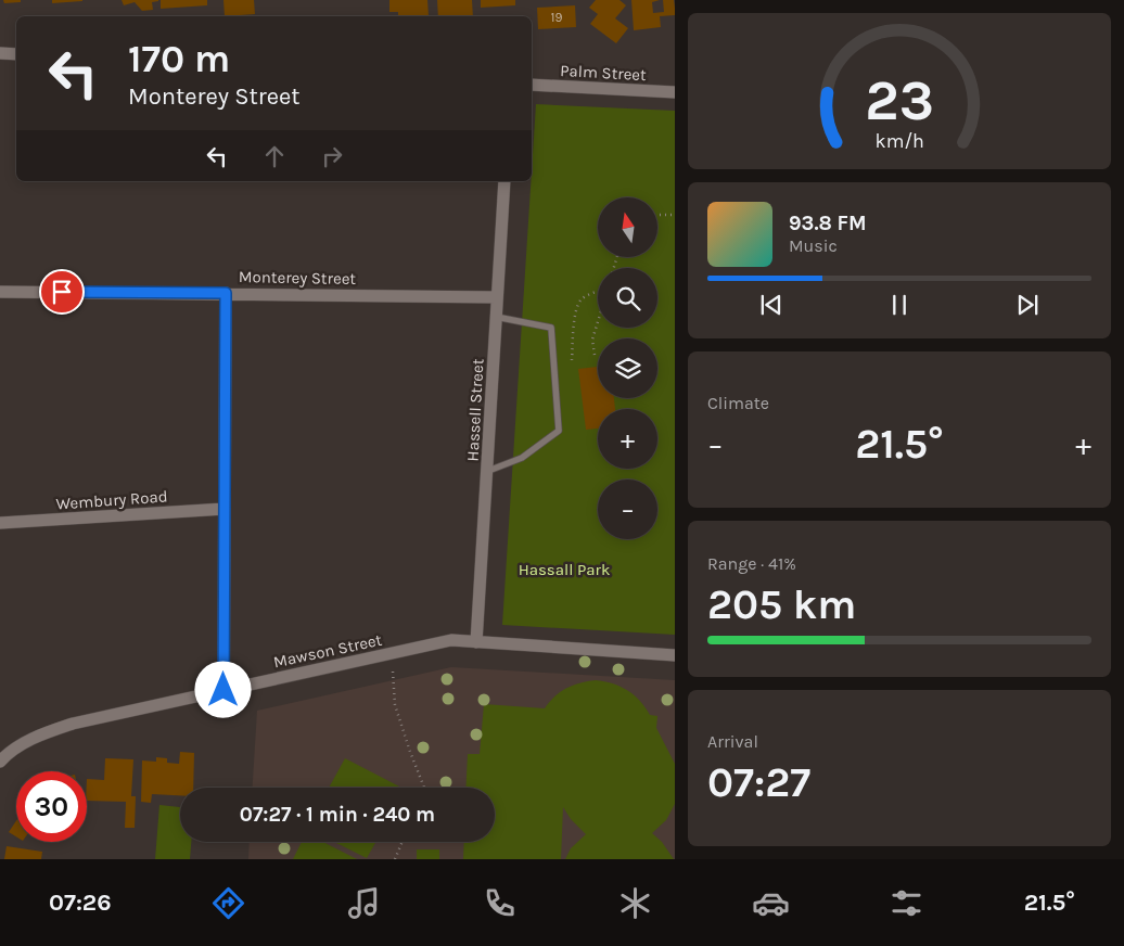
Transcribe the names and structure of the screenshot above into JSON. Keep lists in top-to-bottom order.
{
  "streets": {
    "street": [
      "Palm Street",
      "Monterey Street",
      "Hassell Street",
      "Wembury Road",
      "Mawson Street"
    ]
  },
  "crossings": [
    ["Monterey Street", "Hassell Street"],
    ["Hassell Street", "Mawson Street"]
  ],
  "parks": ["Hassall Park"],
  "house_numbers": ["19"],
  "north": "top",
  "page": {
    "turn": ["170 m", "Monterey Street"],
    "map_buttons": ["+", "−"],
    "song": ["93.8 FM", "Music"],
    "tile": [
      "Climate",
      ["Range · 41%", "205 km"],
      ["Arrival", "07:27"]
    ],
    "heat": ["−", "21.5°", "+"],
    "limit": "30",
    "trip": "07:27 · 1 min · 240 m",
    "tabs": ["07:26", "21.5°"],
    "gauge": ["23", "km/h"]
  }
}
